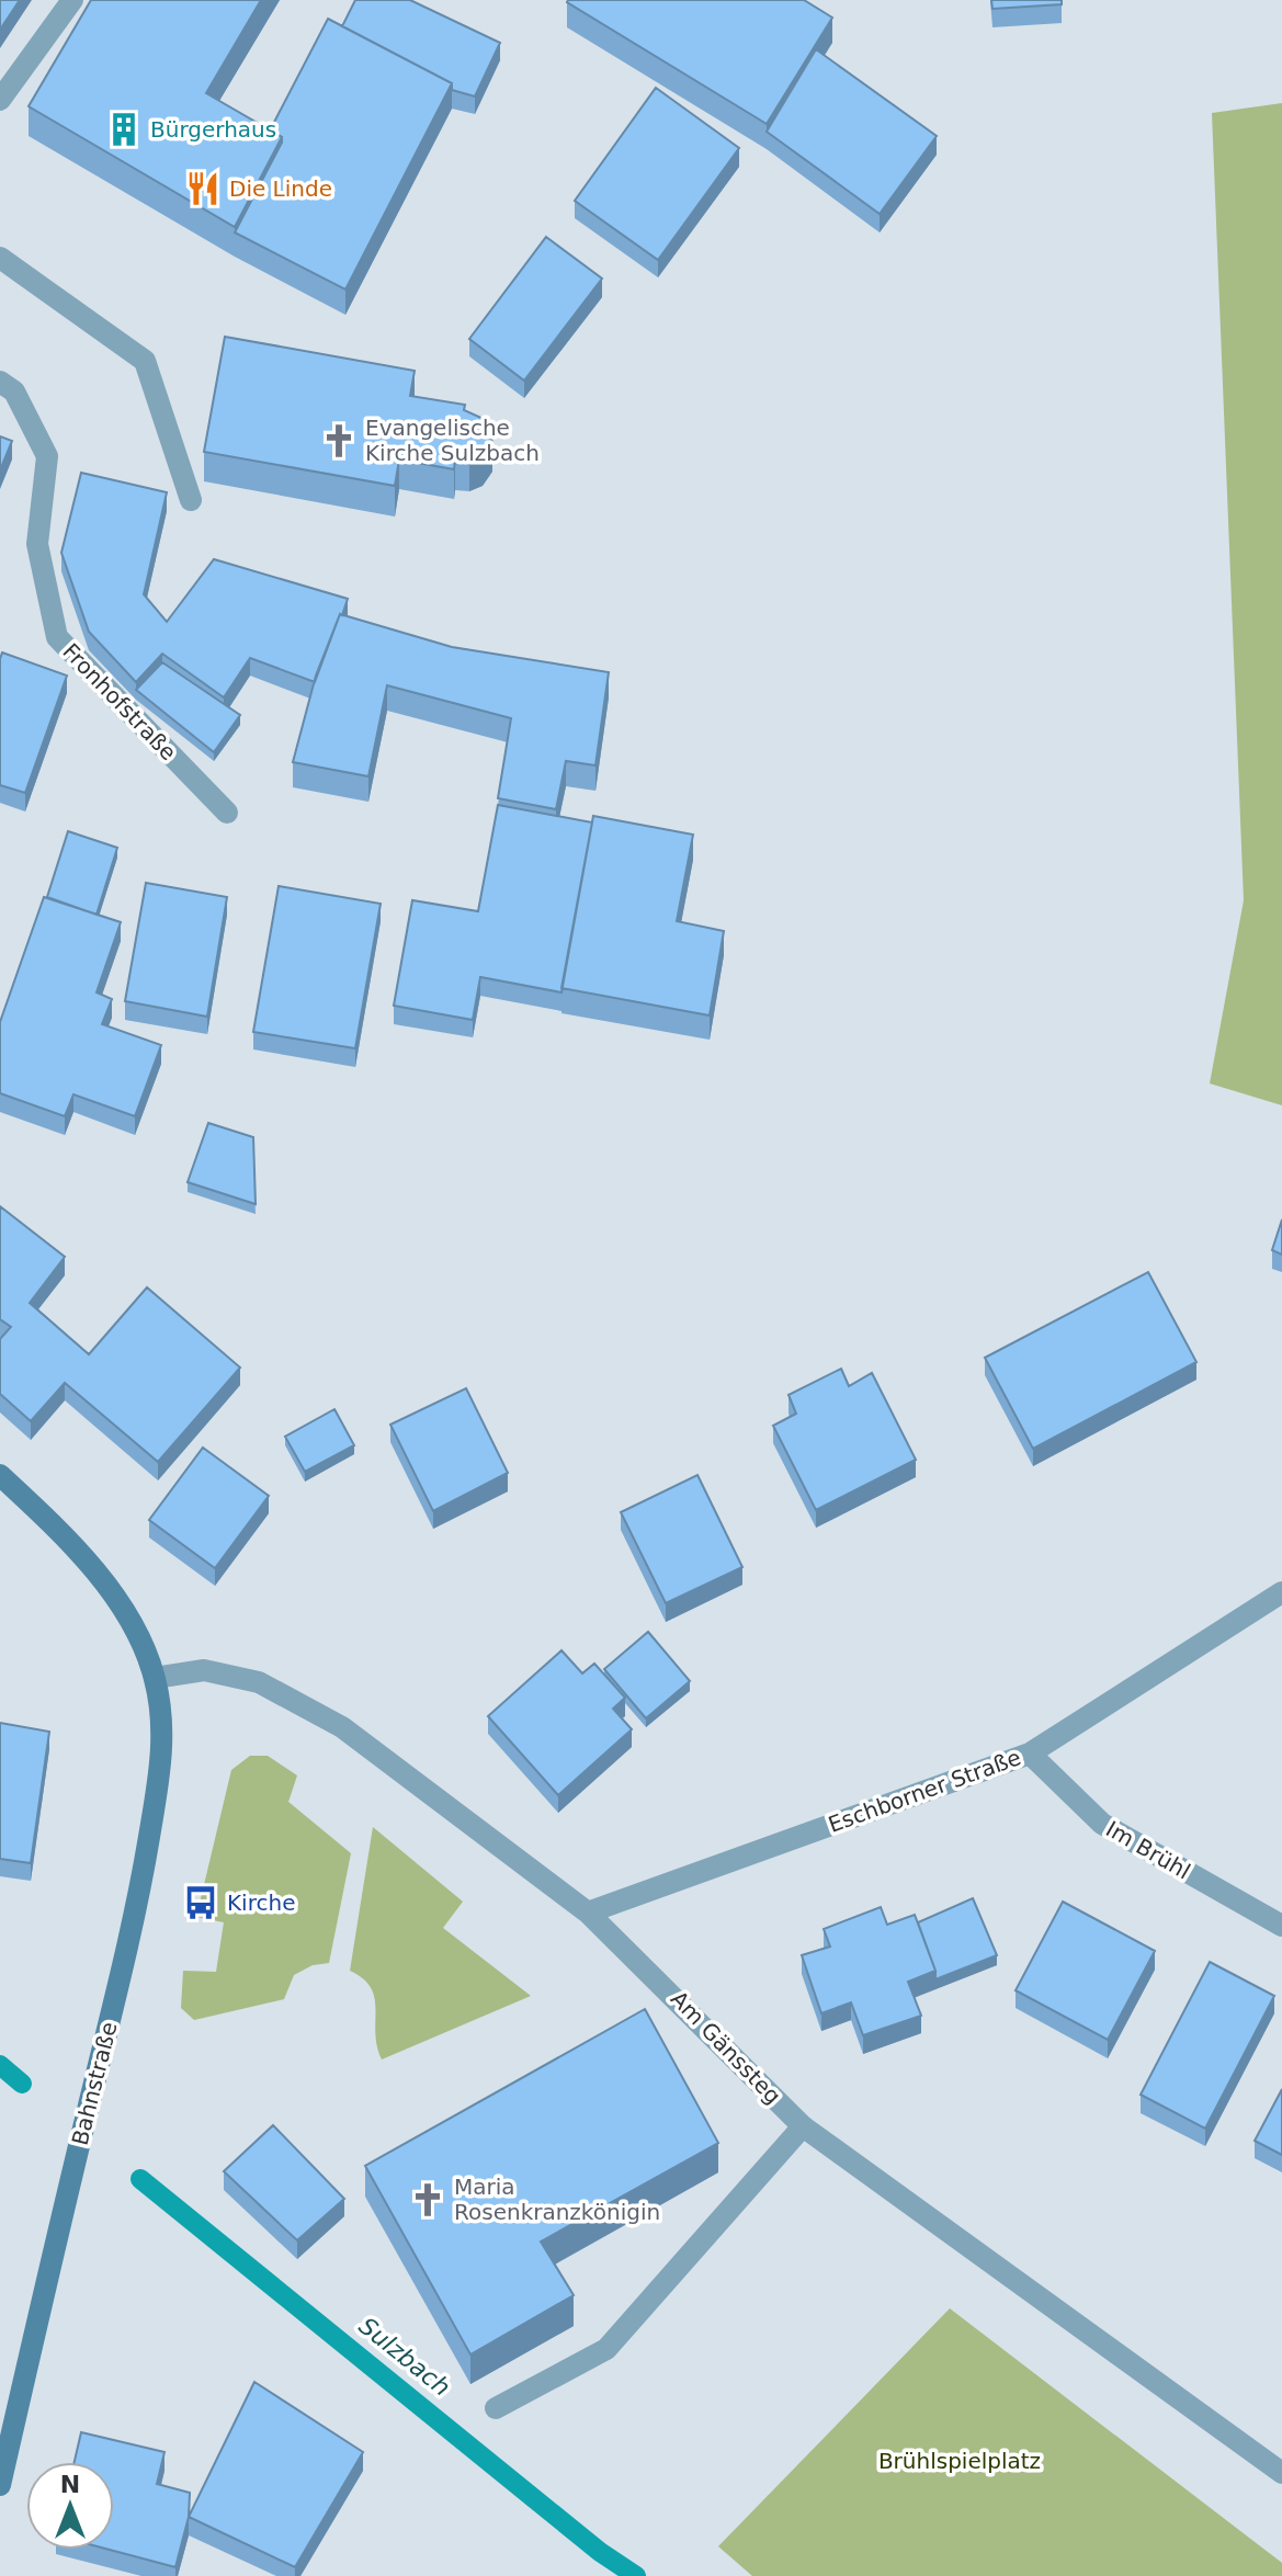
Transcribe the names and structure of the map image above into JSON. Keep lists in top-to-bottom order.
{
  "streets": {
    "street": [
      "Fronhofstraße",
      "Eschborner Straße",
      "Im Brühl",
      "Am Gänssteg",
      "Bahnstraße"
    ]
  },
  "crossings": [
    ["Eschborner Straße", "Im Brühl"],
    ["Eschborner Straße", "Am Gänssteg"],
    ["Am Gänssteg", "Bahnstraße"]
  ],
  "water": ["Sulzbach"],
  "parks": ["Brühlspielplatz"],
  "places": {
    "building": ["Bürgerhaus"],
    "restaurant": ["Die Linde"],
    "church": ["Evangelische Kirche Sulzbach", "Maria Rosenkranzkönigin"],
    "bus stop": ["Kirche"]
  },
  "north": "top"
}
